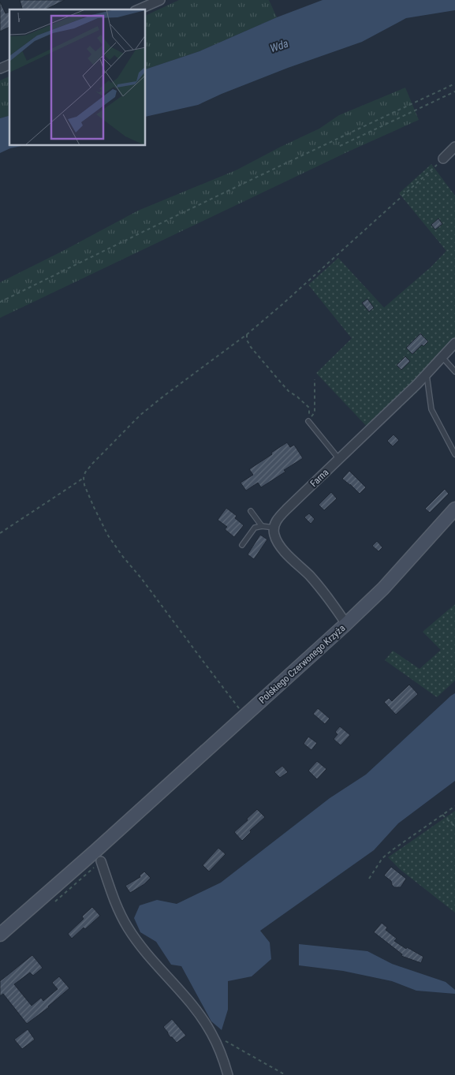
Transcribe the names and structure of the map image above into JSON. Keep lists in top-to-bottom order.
{
  "streets": {
    "street": ["Farna", "Polskiego Czerwonego Krzyża"]
  },
  "water": ["Wda"]
}
